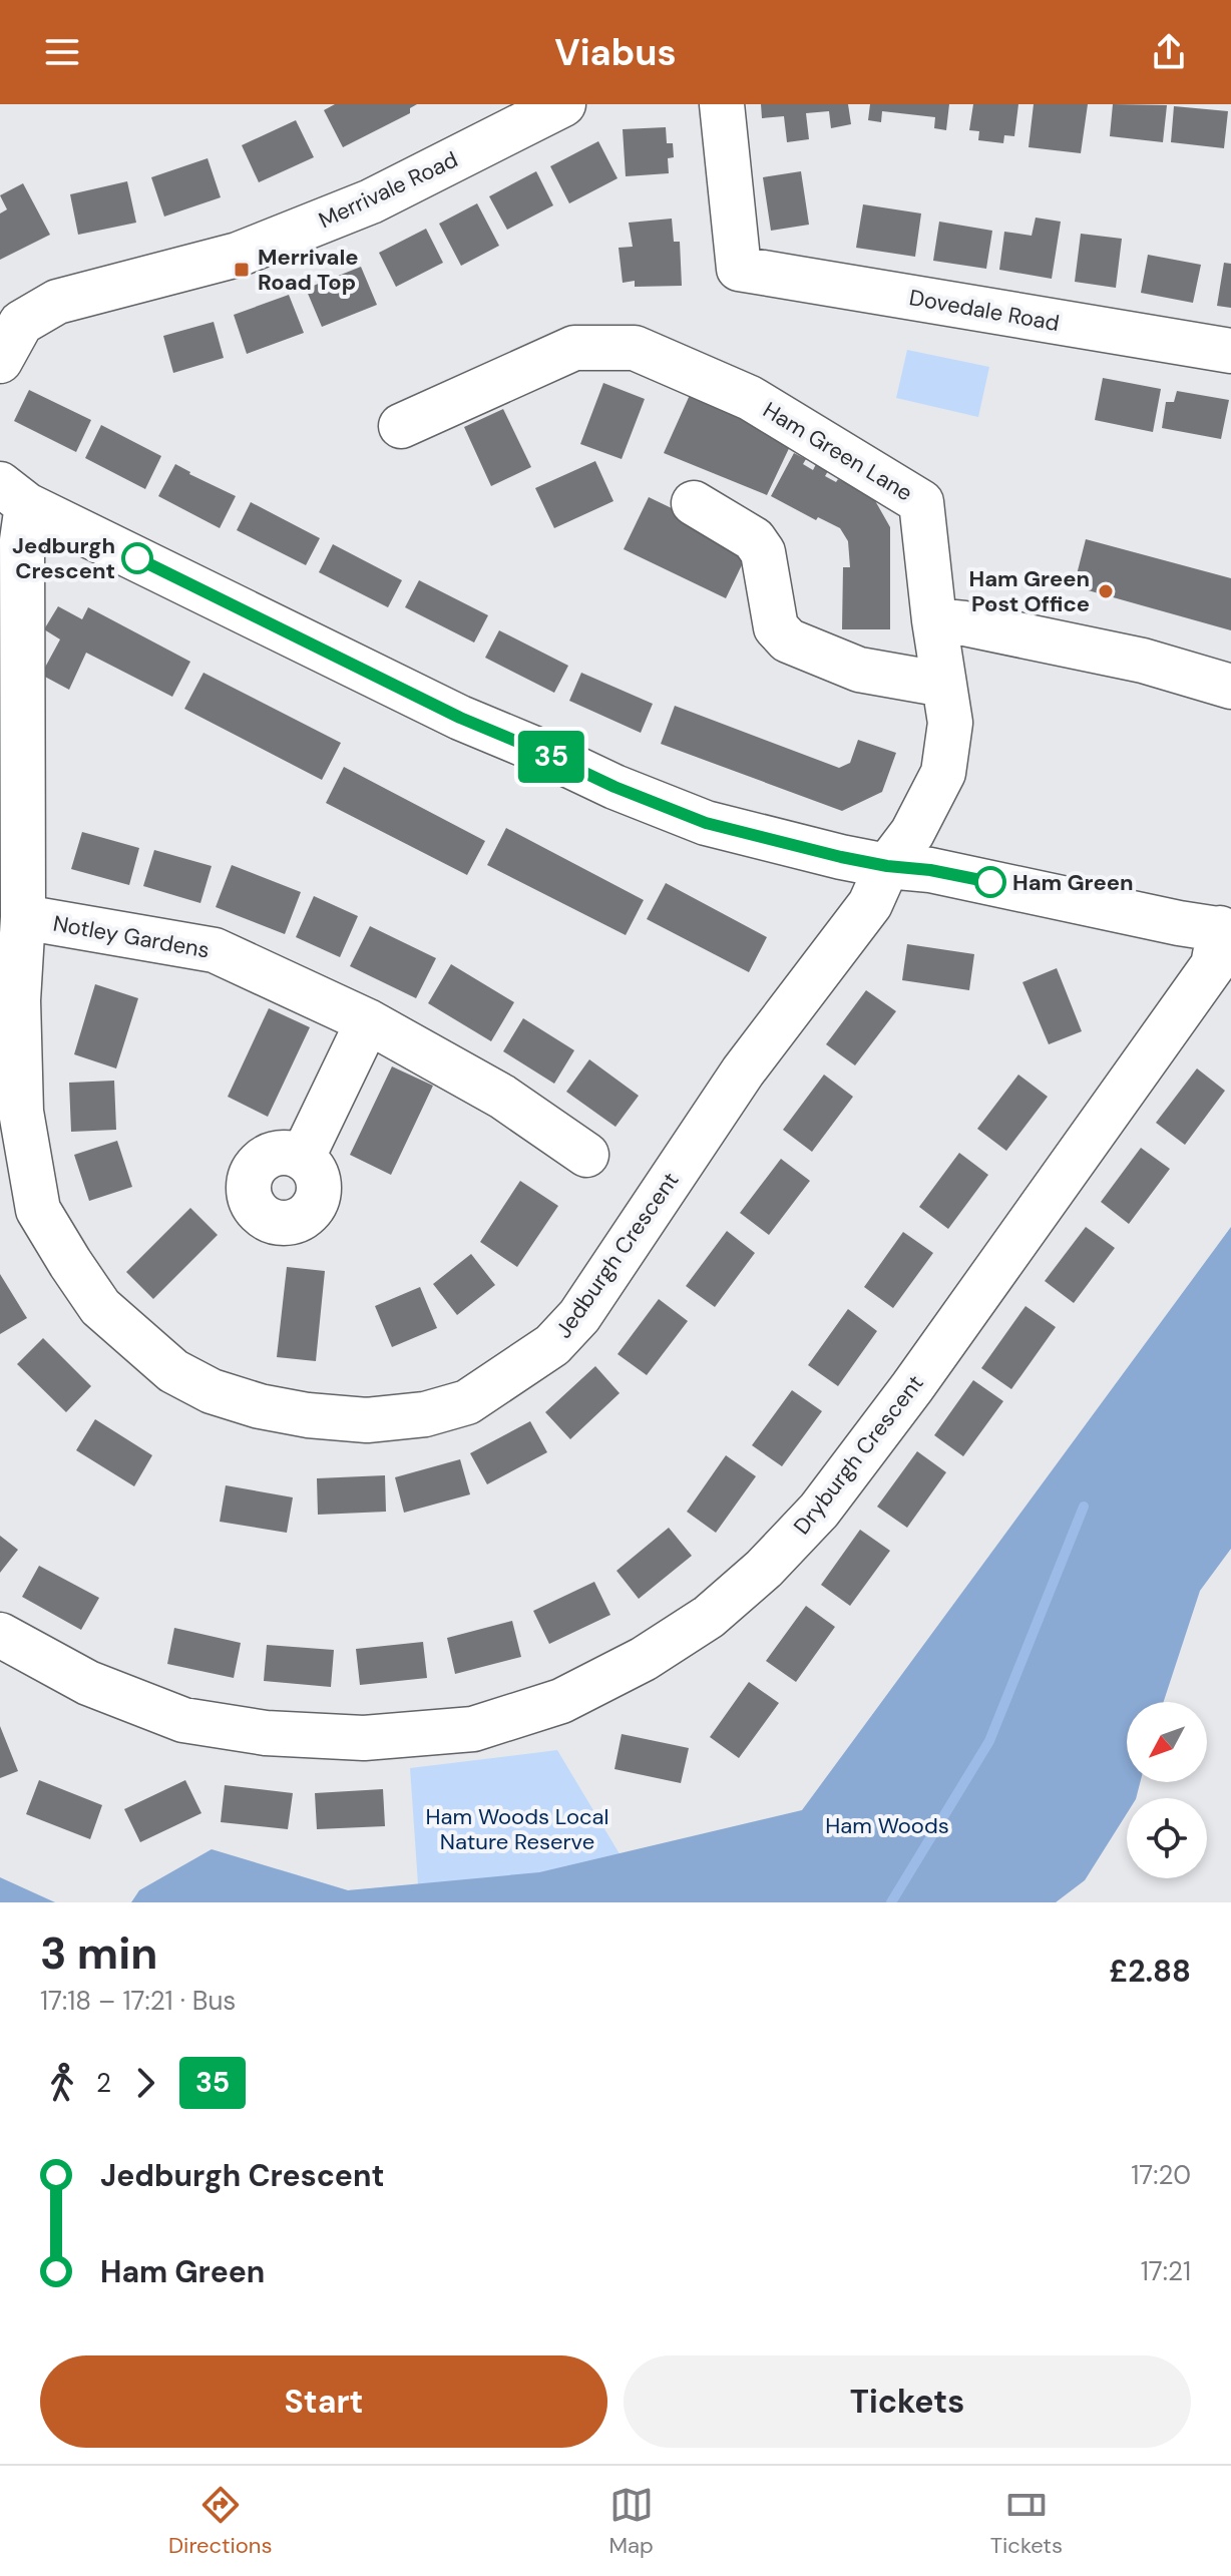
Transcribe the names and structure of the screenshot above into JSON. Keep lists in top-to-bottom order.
{
  "streets": {
    "street": [
      "Merrivale Road",
      "Dovedale Road",
      "Ham Green Lane",
      "Notley Gardens",
      "Jedburgh Crescent",
      "Dryburgh Crescent"
    ]
  },
  "crossings": [
    ["Ham Green Lane", "Jedburgh Crescent"],
    ["Notley Gardens", "Jedburgh Crescent"]
  ],
  "parks": ["Ham Woods Local Nature Reserve", "Ham Woods"],
  "places": {
    "transit": ["Merrivale Road Top"],
    "other": ["Jedburgh Crescent", "Ham Green Post Office", "Ham Green"]
  },
  "lines": ["bus line 35"],
  "north": "bottom left",
  "page": {
    "header": "Viabus",
    "on_map": "35",
    "heading": ["3 min", "17:18 – 17:21 · Bus", "£2.88"],
    "legs": ["2", "35"],
    "list": [
      {
        "name": "Jedburgh Crescent",
        "value": "17:20"
      },
      {
        "name": "Ham Green",
        "value": "17:21"
      }
    ],
    "buttons": ["Start", "Tickets"],
    "tabs": ["Directions", "Map", "Tickets"]
  }
}
